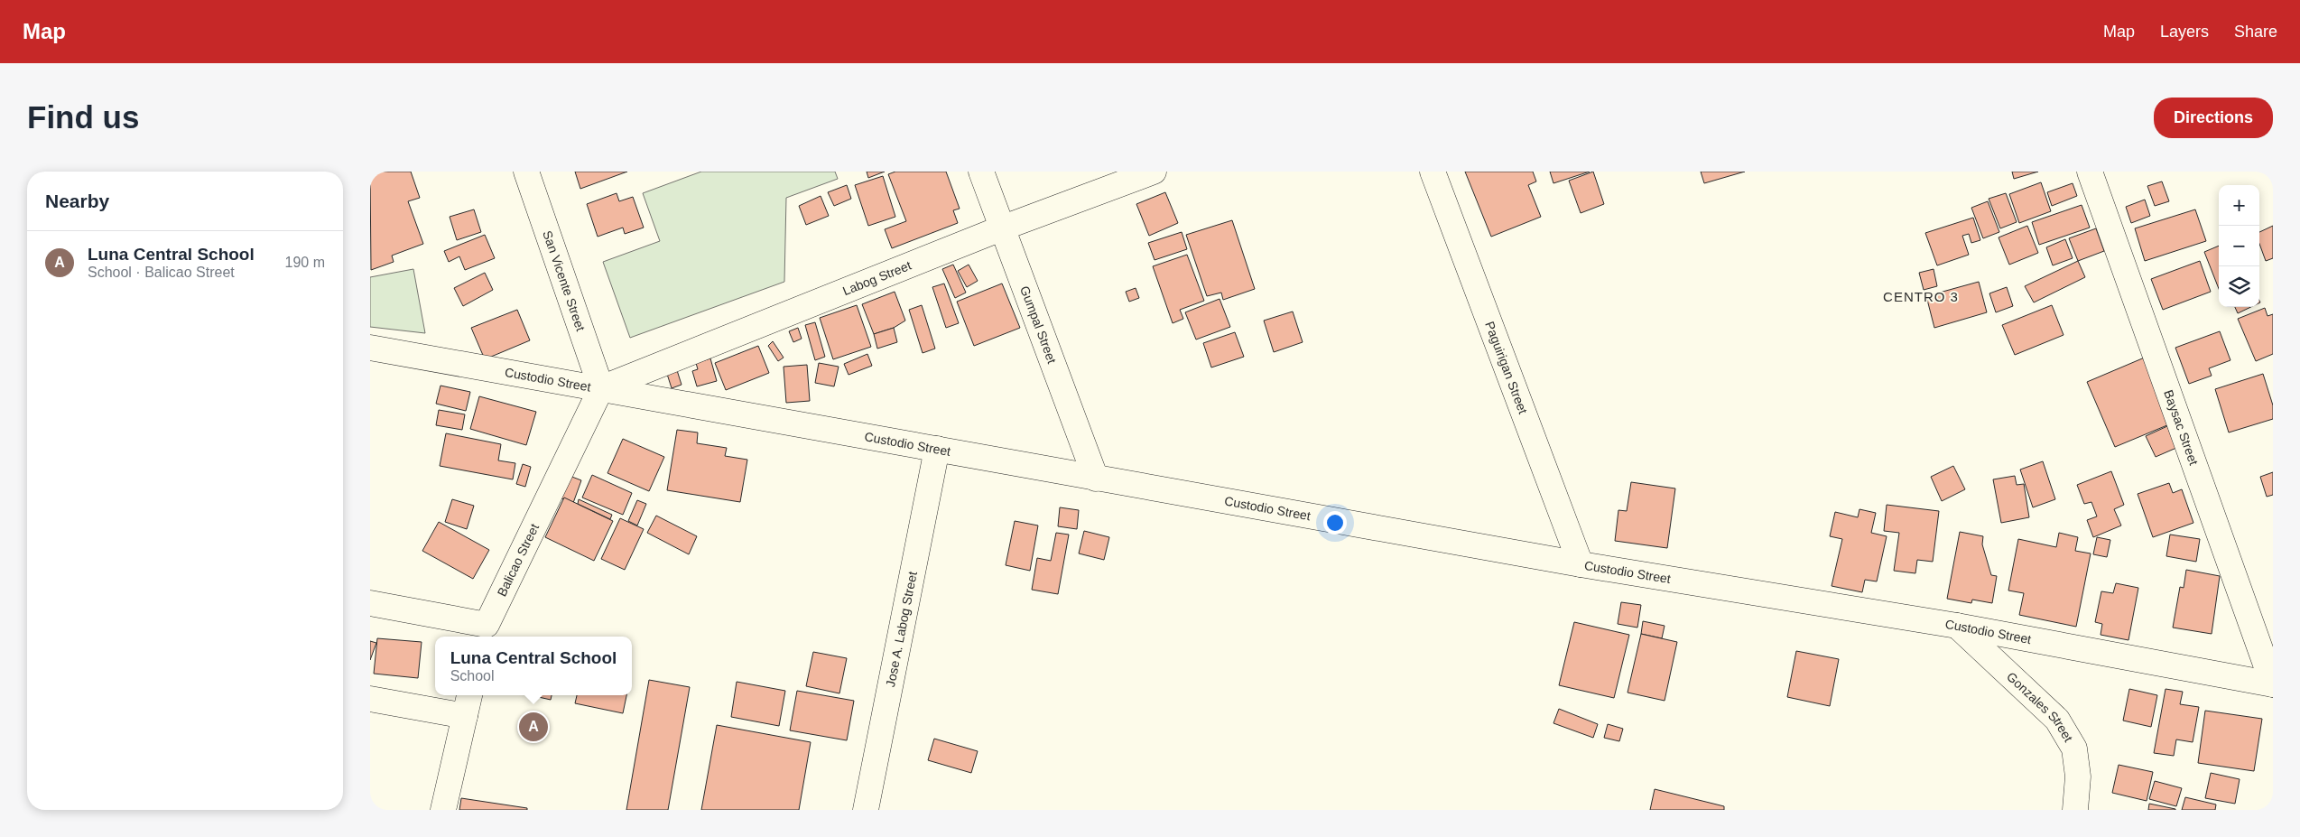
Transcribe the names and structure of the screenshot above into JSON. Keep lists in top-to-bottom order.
{
  "streets": {
    "street": [
      "Labog Street",
      "San Vicente Street",
      "Gumpal Street",
      "Paguirigan Street",
      "Custodio Street",
      "Baysac Street",
      "Balicao Street",
      "Jose A. Labog Street",
      "Gonzales Street"
    ]
  },
  "crossings": [
    ["Labog Street", "San Vicente Street"],
    ["Labog Street", "Gumpal Street"],
    ["Labog Street", "Custodio Street"],
    ["Labog Street", "Balicao Street"],
    ["San Vicente Street", "Custodio Street"],
    ["San Vicente Street", "Balicao Street"],
    ["Gumpal Street", "Custodio Street"],
    ["Paguirigan Street", "Custodio Street"],
    ["Custodio Street", "Baysac Street"],
    ["Custodio Street", "Balicao Street"],
    ["Custodio Street", "Jose A. Labog Street"],
    ["Custodio Street", "Gonzales Street"]
  ],
  "districts": ["CENTRO 3"],
  "page": {
    "header": "Map",
    "nav": ["Map", "Layers", "Share"],
    "buttons": "Directions",
    "title": "Find us",
    "heading": "Nearby",
    "map_buttons": ["+", "−"],
    "list": [
      {
        "mark": "A",
        "name": "Luna Central School",
        "note": "School · Balicao Street",
        "value": "190 m"
      }
    ],
    "popup": ["Luna Central School", "School"],
    "pins": "A"
  }
}
